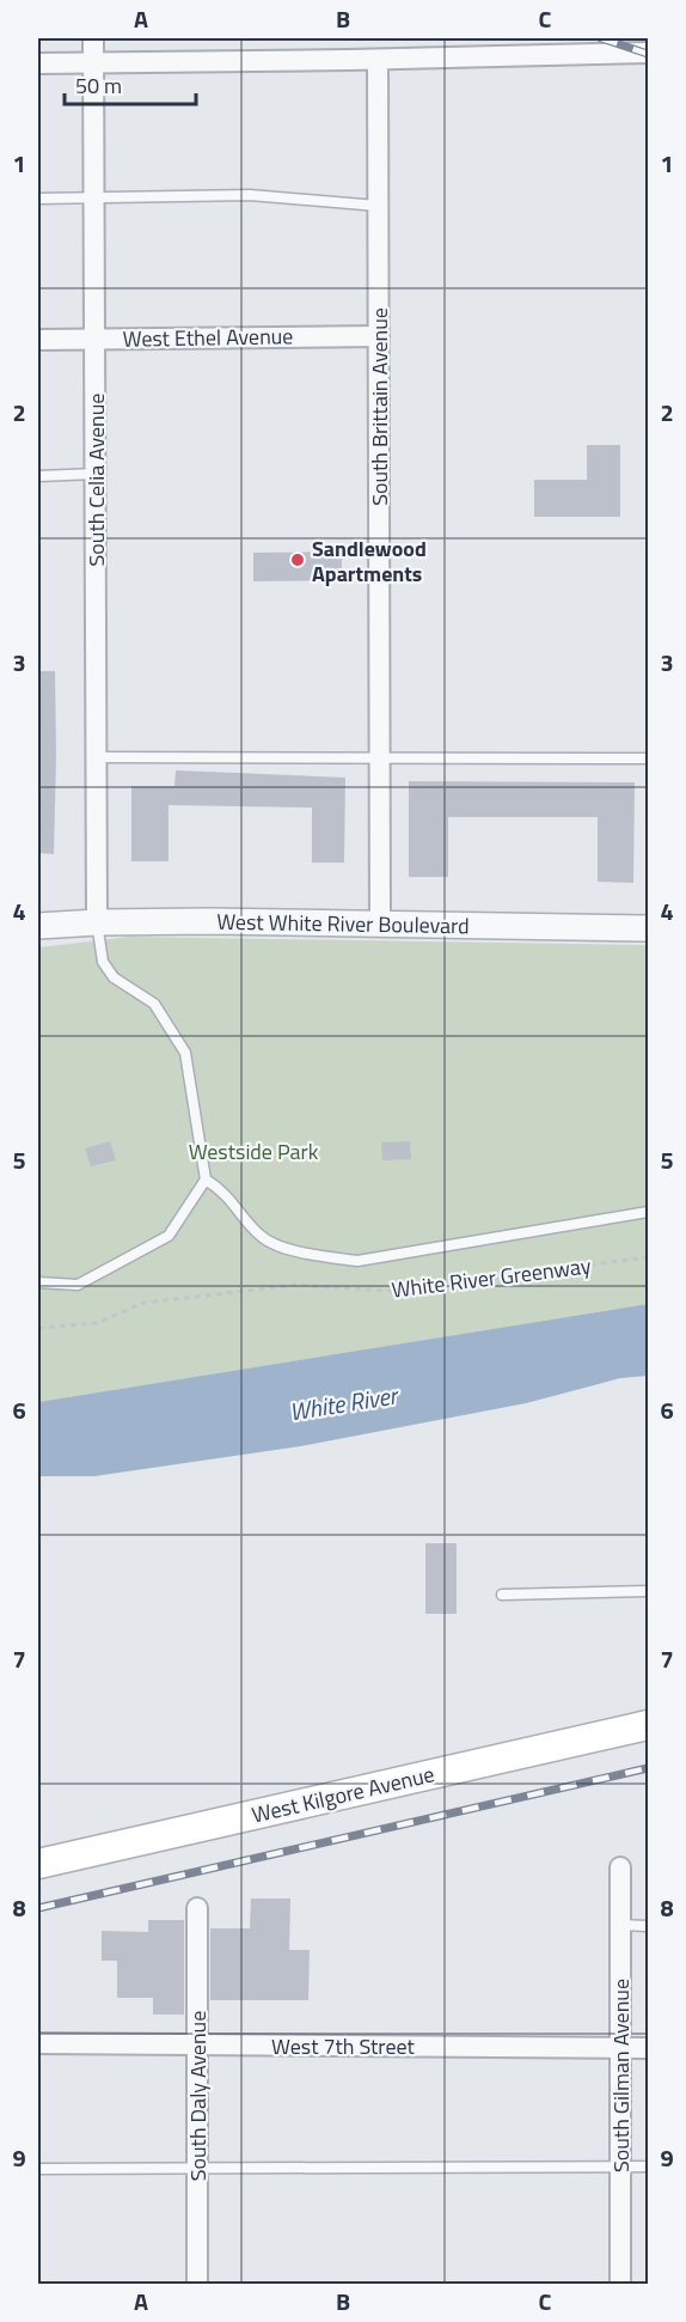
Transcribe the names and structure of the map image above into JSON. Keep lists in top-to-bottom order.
{
  "streets": {
    "main road": ["West Kilgore Avenue"],
    "street": [
      "West Ethel Avenue",
      "South Brittain Avenue",
      "South Celia Avenue",
      "West White River Boulevard",
      "West 7th Street",
      "South Gilman Avenue",
      "South Daly Avenue"
    ],
    "path": ["White River Greenway"]
  },
  "crossings": [
    ["West Ethel Avenue", "South Brittain Avenue"],
    ["West Ethel Avenue", "South Celia Avenue"],
    ["South Brittain Avenue", "West White River Boulevard"],
    ["South Celia Avenue", "West White River Boulevard"],
    ["West 7th Street", "South Gilman Avenue"],
    ["West 7th Street", "South Daly Avenue"]
  ],
  "water": ["White River"],
  "parks": ["Westside Park"],
  "places": ["Sandlewood Apartments"],
  "scale_bar": "50 m",
  "grid": {
    "columns": ["A", "B", "C"],
    "rows": [
      "1",
      "2",
      "3",
      "4",
      "5",
      "6",
      "7",
      "8",
      "9"
    ]
  }
}
